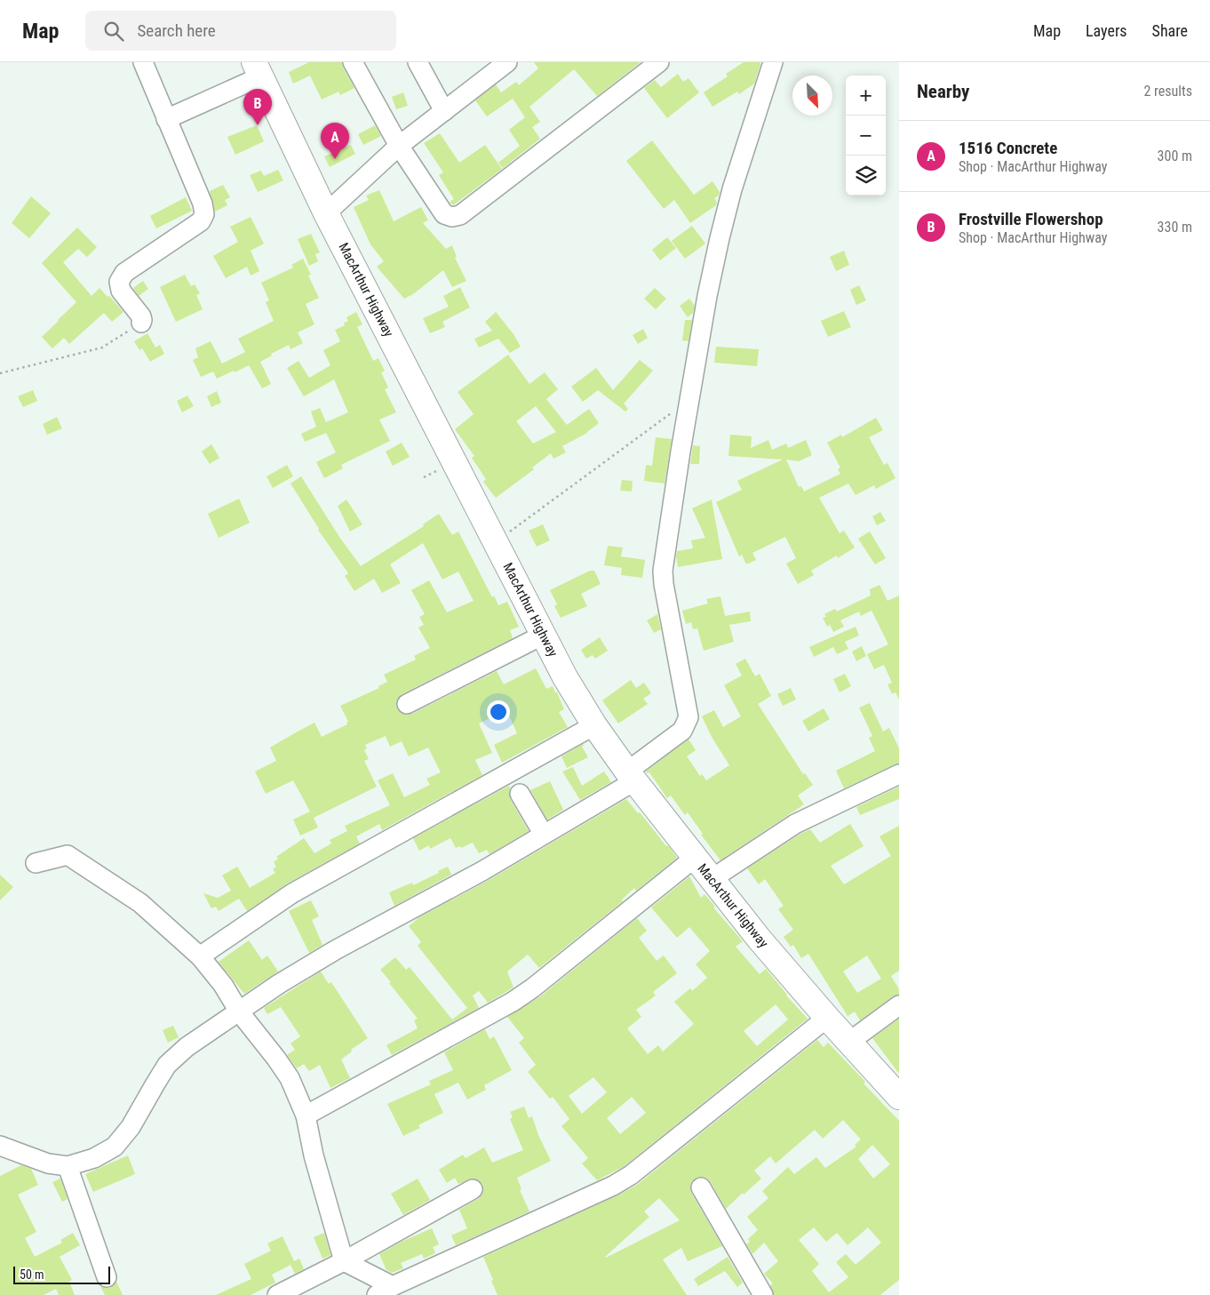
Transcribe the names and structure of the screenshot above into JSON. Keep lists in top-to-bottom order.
{
  "streets": {
    "highway": ["MacArthur Highway"]
  },
  "scale_bar": "50 m",
  "north": "bottom right",
  "page": {
    "header": "Map",
    "search": "Search here",
    "nav": ["Map", "Layers", "Share"],
    "heading": ["Nearby", "2 results"],
    "map_buttons": ["+", "−"],
    "pins": ["B", "A"],
    "list": [
      {
        "mark": "A",
        "name": "1516 Concrete",
        "note": "Shop · MacArthur Highway",
        "value": "300 m"
      },
      {
        "mark": "B",
        "name": "Frostville Flowershop",
        "note": "Shop · MacArthur Highway",
        "value": "330 m"
      }
    ],
    "scale": "50 m"
  }
}
